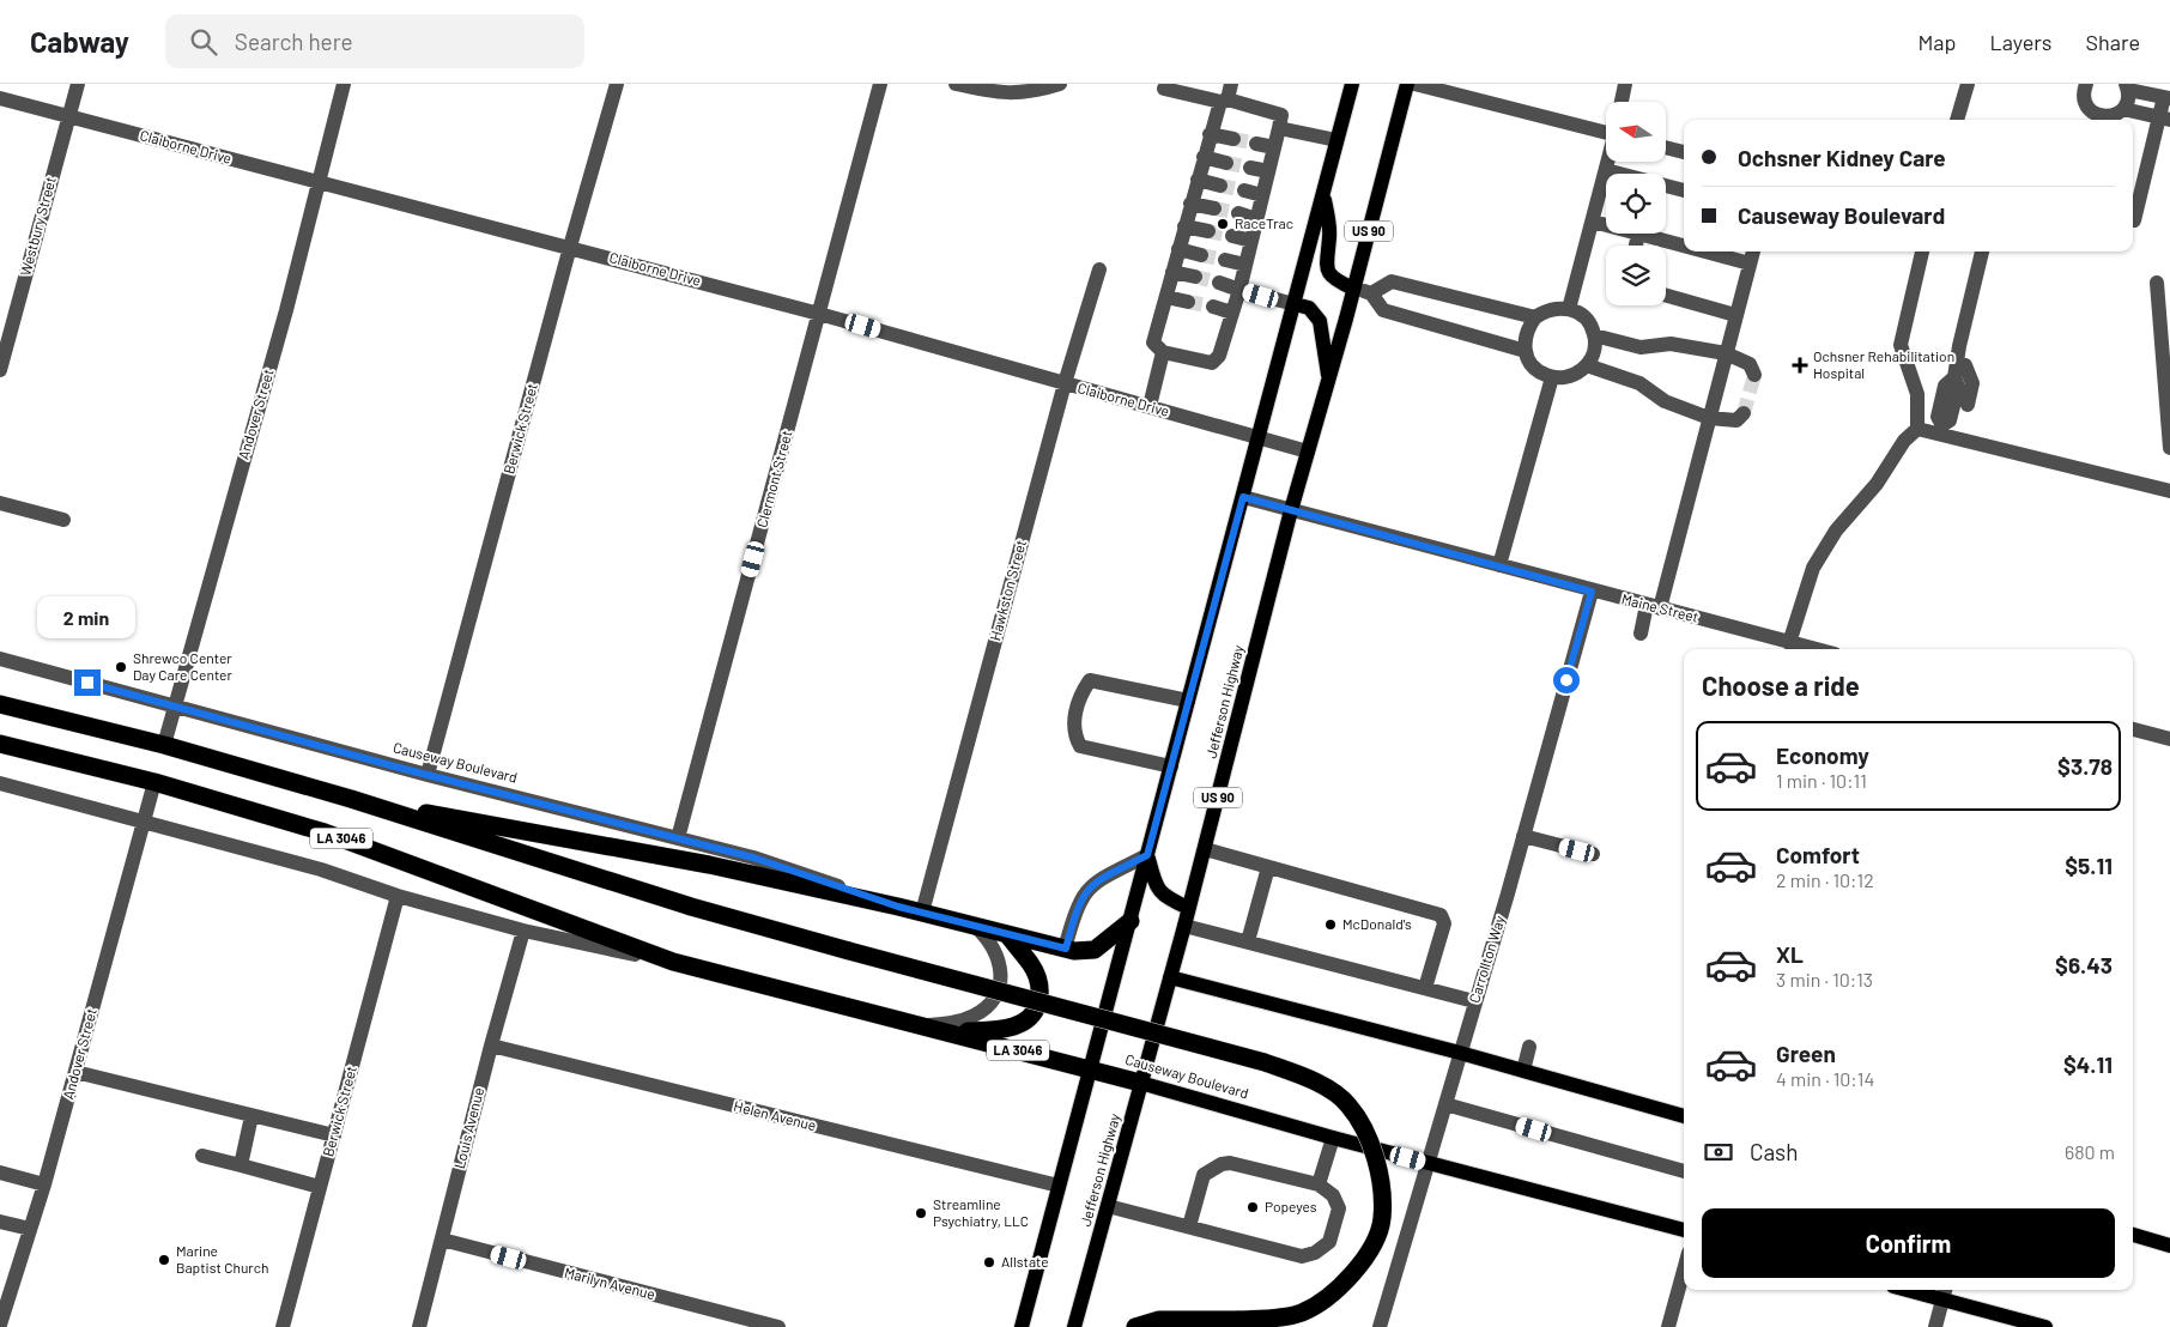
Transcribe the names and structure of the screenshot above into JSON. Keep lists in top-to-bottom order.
{
  "streets": {
    "highway": ["Causeway Boulevard", "LA 3046"],
    "main road": ["US 90", "Jefferson Highway"],
    "street": [
      "Claiborne Drive",
      "Westbury Street",
      "Andover Street",
      "Berwick Street",
      "Clermont Street",
      "Hawkston Street",
      "Maine Street",
      "Carrollton Way",
      "Helen Avenue",
      "Louis Avenue",
      "Marilyn Avenue"
    ]
  },
  "crossings": [
    ["Claiborne Drive", "Westbury Street"],
    ["Claiborne Drive", "Andover Street"],
    ["Claiborne Drive", "Berwick Street"],
    ["Claiborne Drive", "Clermont Street"],
    ["Claiborne Drive", "Hawkston Street"],
    ["Claiborne Drive", "Jefferson Highway"],
    ["Andover Street", "Causeway Boulevard"],
    ["Berwick Street", "Causeway Boulevard"],
    ["Clermont Street", "Causeway Boulevard"],
    ["Maine Street", "Jefferson Highway"],
    ["Maine Street", "Carrollton Way"],
    ["Jefferson Highway", "Causeway Boulevard"],
    ["Causeway Boulevard", "Carrollton Way"],
    ["Causeway Boulevard", "Louis Avenue"],
    ["Helen Avenue", "Louis Avenue"],
    ["Louis Avenue", "Marilyn Avenue"]
  ],
  "places": {
    "other": [
      "RaceTrac",
      "Shrewco Center Day Care Center",
      "McDonald's",
      "Popeyes",
      "Streamline Psychiatry, LLC",
      "Marine Baptist Church",
      "Allstate"
    ],
    "health": ["Ochsner Rehabilitation Hospital"]
  },
  "north": "left",
  "page": {
    "header": "Cabway",
    "search": "Search here",
    "nav": ["Map", "Layers", "Share"],
    "banner": ["Ochsner Kidney Care", "Causeway Boulevard"],
    "bubble": "2 min",
    "heading": "Choose a ride",
    "list": [
      {
        "name": "Economy",
        "note": "1 min · 10:11",
        "value": "$3.78"
      },
      {
        "name": "Comfort",
        "note": "2 min · 10:12",
        "value": "$5.11"
      },
      {
        "name": "XL",
        "note": "3 min · 10:13",
        "value": "$6.43"
      },
      {
        "name": "Green",
        "note": "4 min · 10:14",
        "value": "$4.11"
      }
    ],
    "pay": ["Cash", "680 m"],
    "buttons": "Confirm"
  }
}
